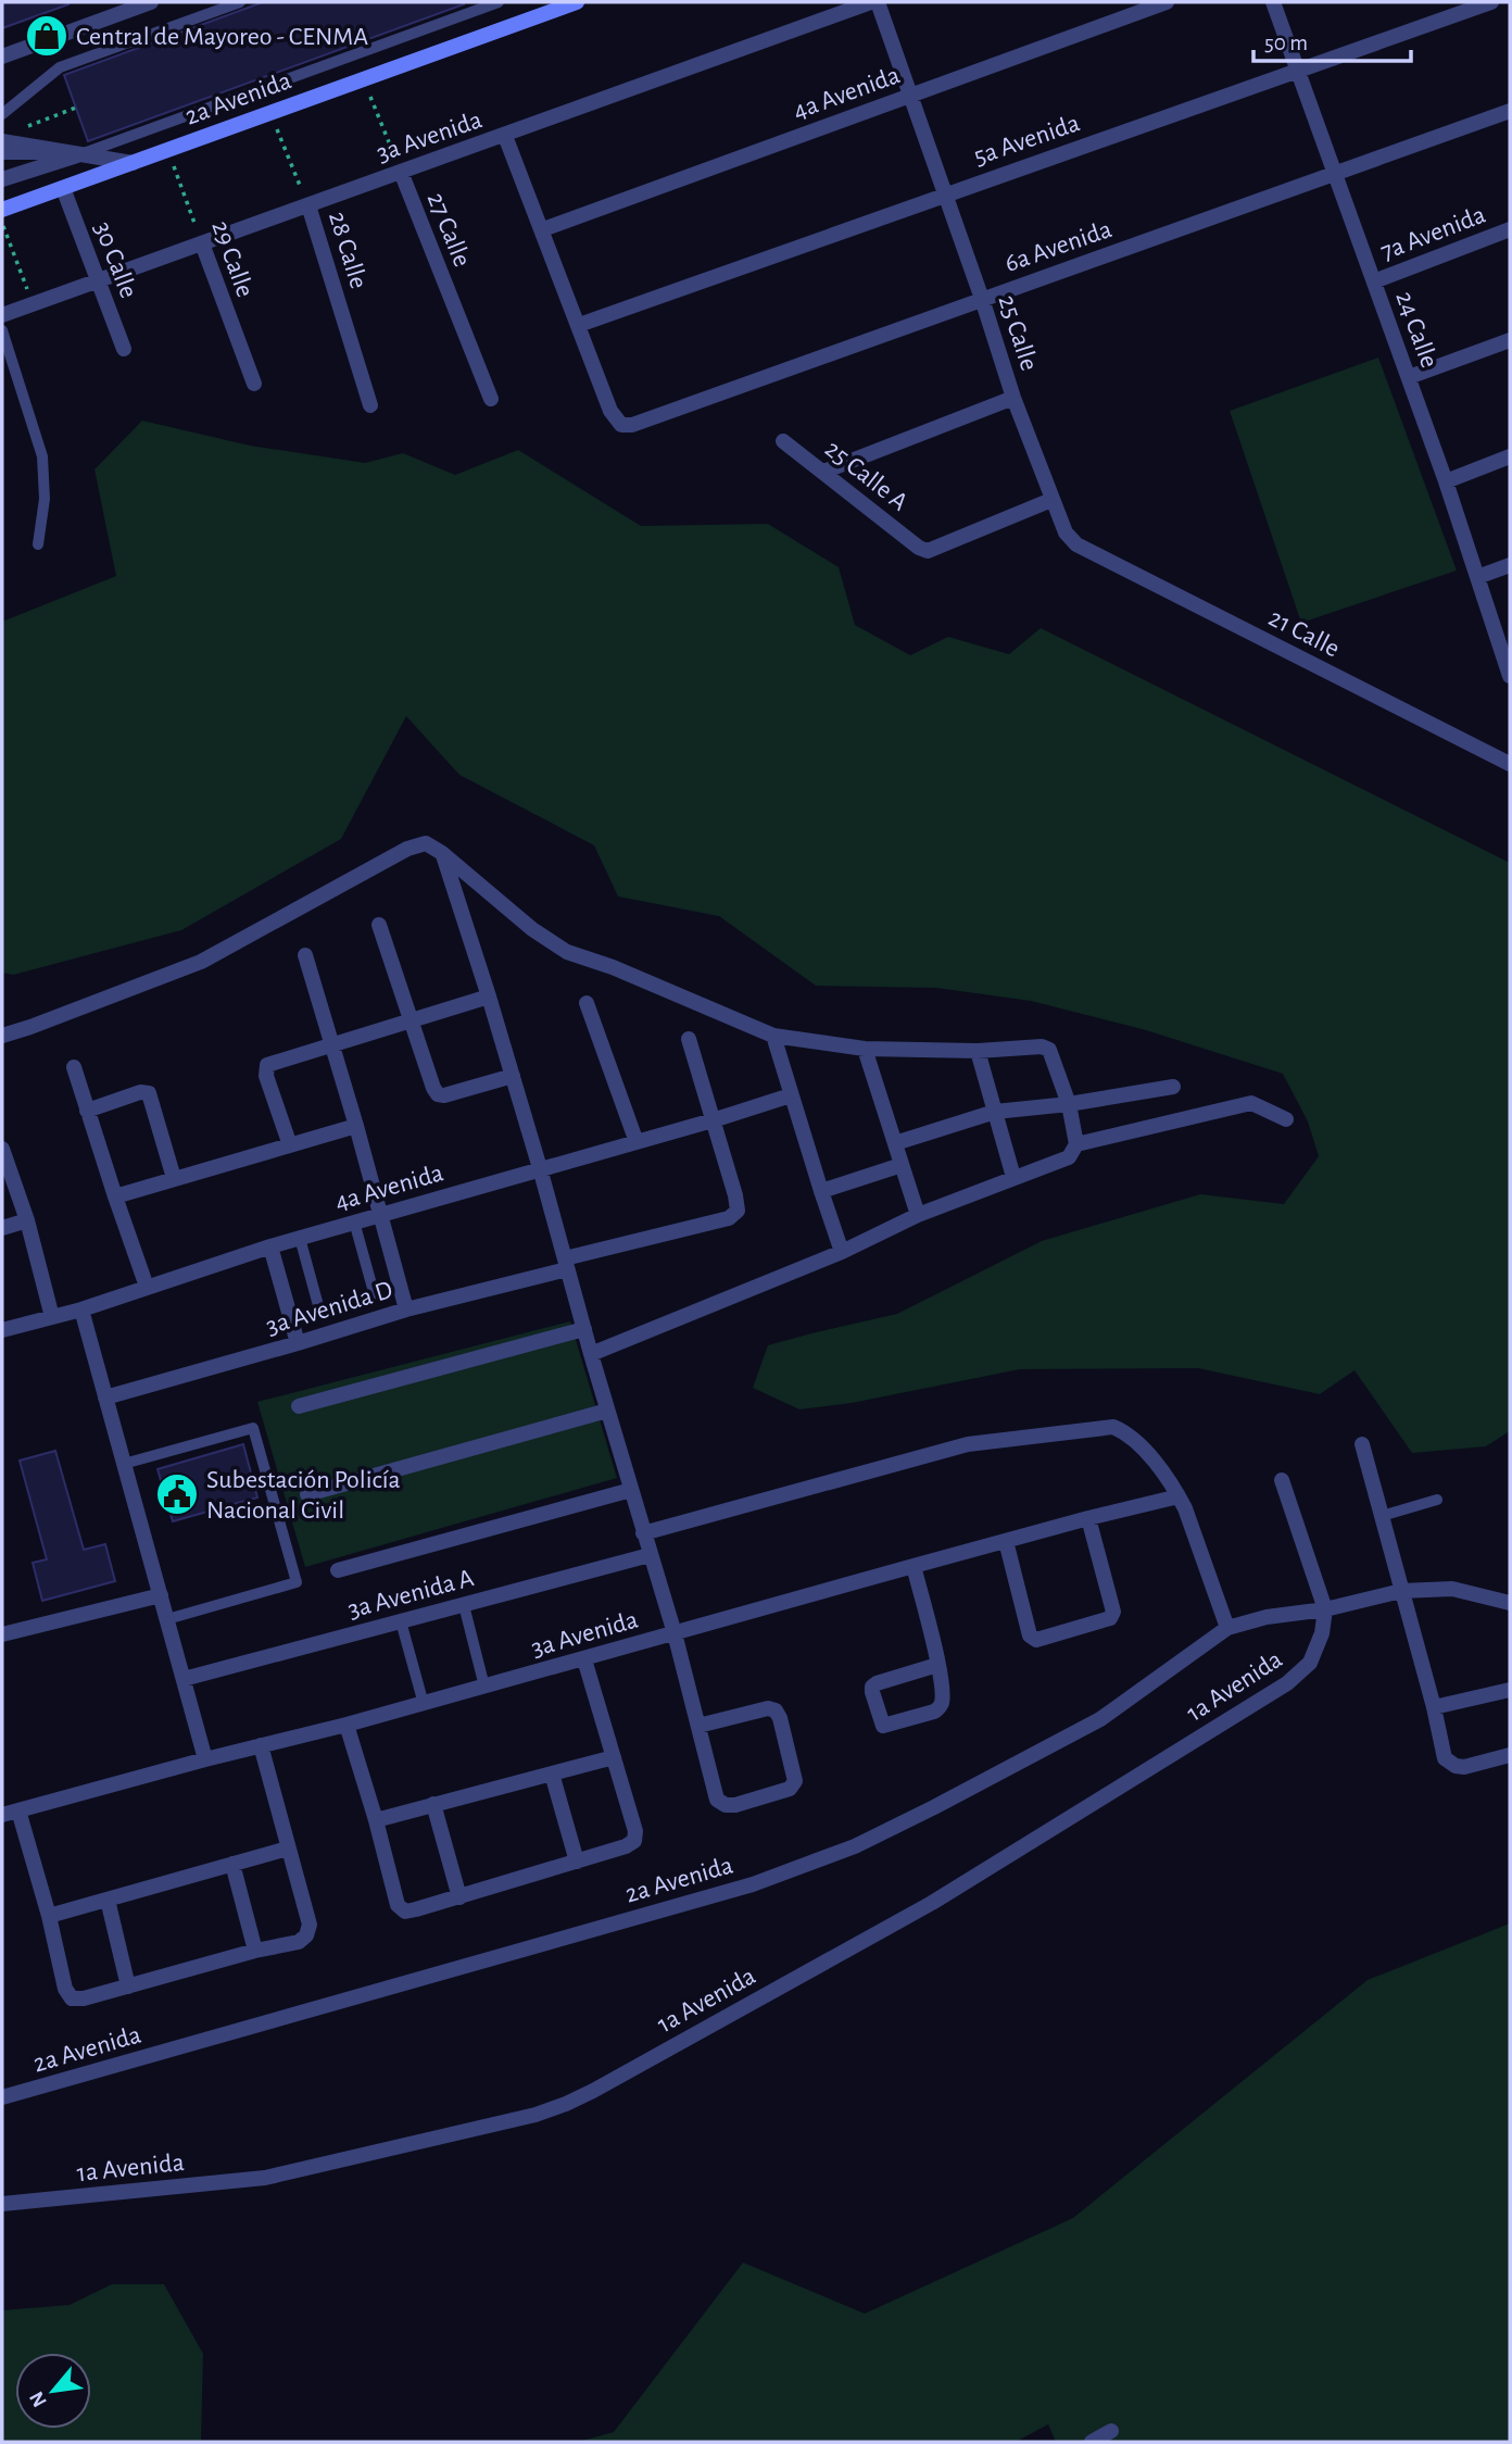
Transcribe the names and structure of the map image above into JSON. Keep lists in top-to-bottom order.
{
  "streets": {
    "main road": ["2a Avenida"],
    "street": [
      "4a Avenida",
      "3a Avenida",
      "5a Avenida",
      "27 Calle",
      "7a Avenida",
      "6a Avenida",
      "28 Calle",
      "29 Calle",
      "30 Calle",
      "24 Calle",
      "25 Calle",
      "25 Calle A",
      "21 Calle",
      "3a Avenida D",
      "3a Avenida A",
      "1a Avenida"
    ]
  },
  "crossings": [
    ["4a Avenida", "25 Calle"],
    ["4a Avenida", "3a Avenida D"],
    ["2a Avenida", "27 Calle"],
    ["2a Avenida", "28 Calle"],
    ["2a Avenida", "29 Calle"],
    ["2a Avenida", "30 Calle"],
    ["2a Avenida", "1a Avenida"],
    ["3a Avenida", "27 Calle"],
    ["3a Avenida", "28 Calle"],
    ["3a Avenida", "29 Calle"],
    ["3a Avenida", "30 Calle"],
    ["5a Avenida", "6a Avenida"],
    ["5a Avenida", "24 Calle"],
    ["5a Avenida", "25 Calle"],
    ["7a Avenida", "24 Calle"],
    ["6a Avenida", "24 Calle"],
    ["6a Avenida", "25 Calle"],
    ["25 Calle", "25 Calle A"],
    ["25 Calle", "21 Calle"]
  ],
  "places": {
    "shop": ["Central de Mayoreo - CENMA"],
    "public building": ["Subestación Policía Nacional Civil"]
  },
  "scale_bar": "50 m",
  "north": "bottom left"
}
